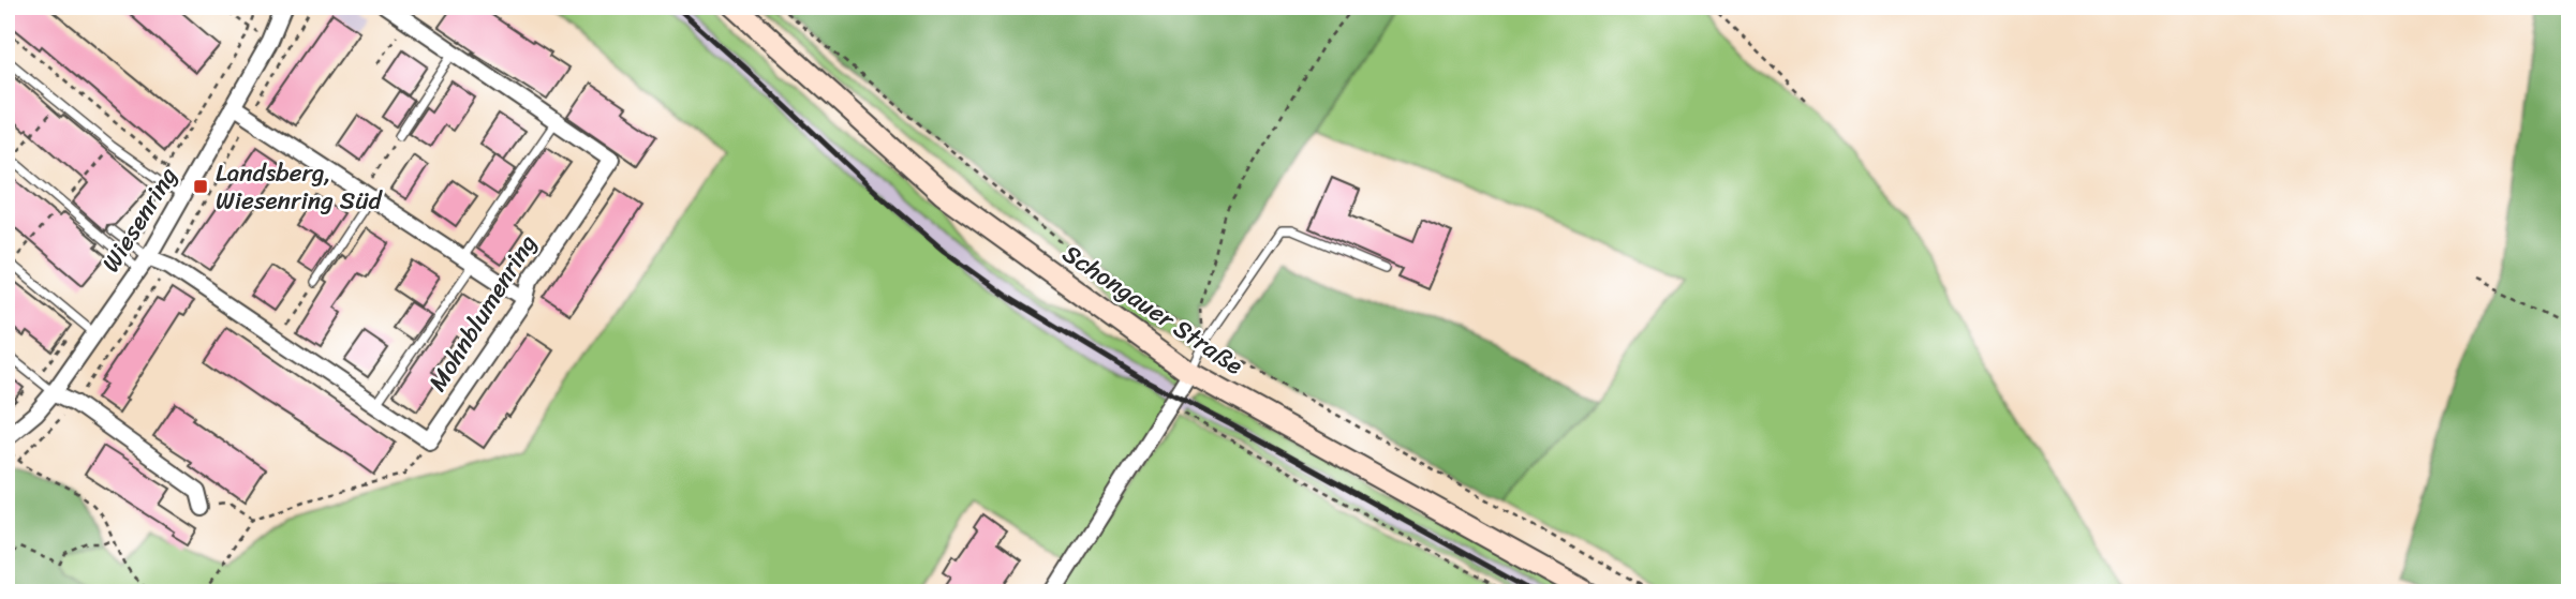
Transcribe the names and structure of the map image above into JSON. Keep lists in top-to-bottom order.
{
  "streets": {
    "main road": ["Schongauer Straße"],
    "street": ["Wiesenring", "Mohnblumenring"]
  },
  "places": {
    "transit": ["Landsberg, Wiesenring Süd"]
  }
}
